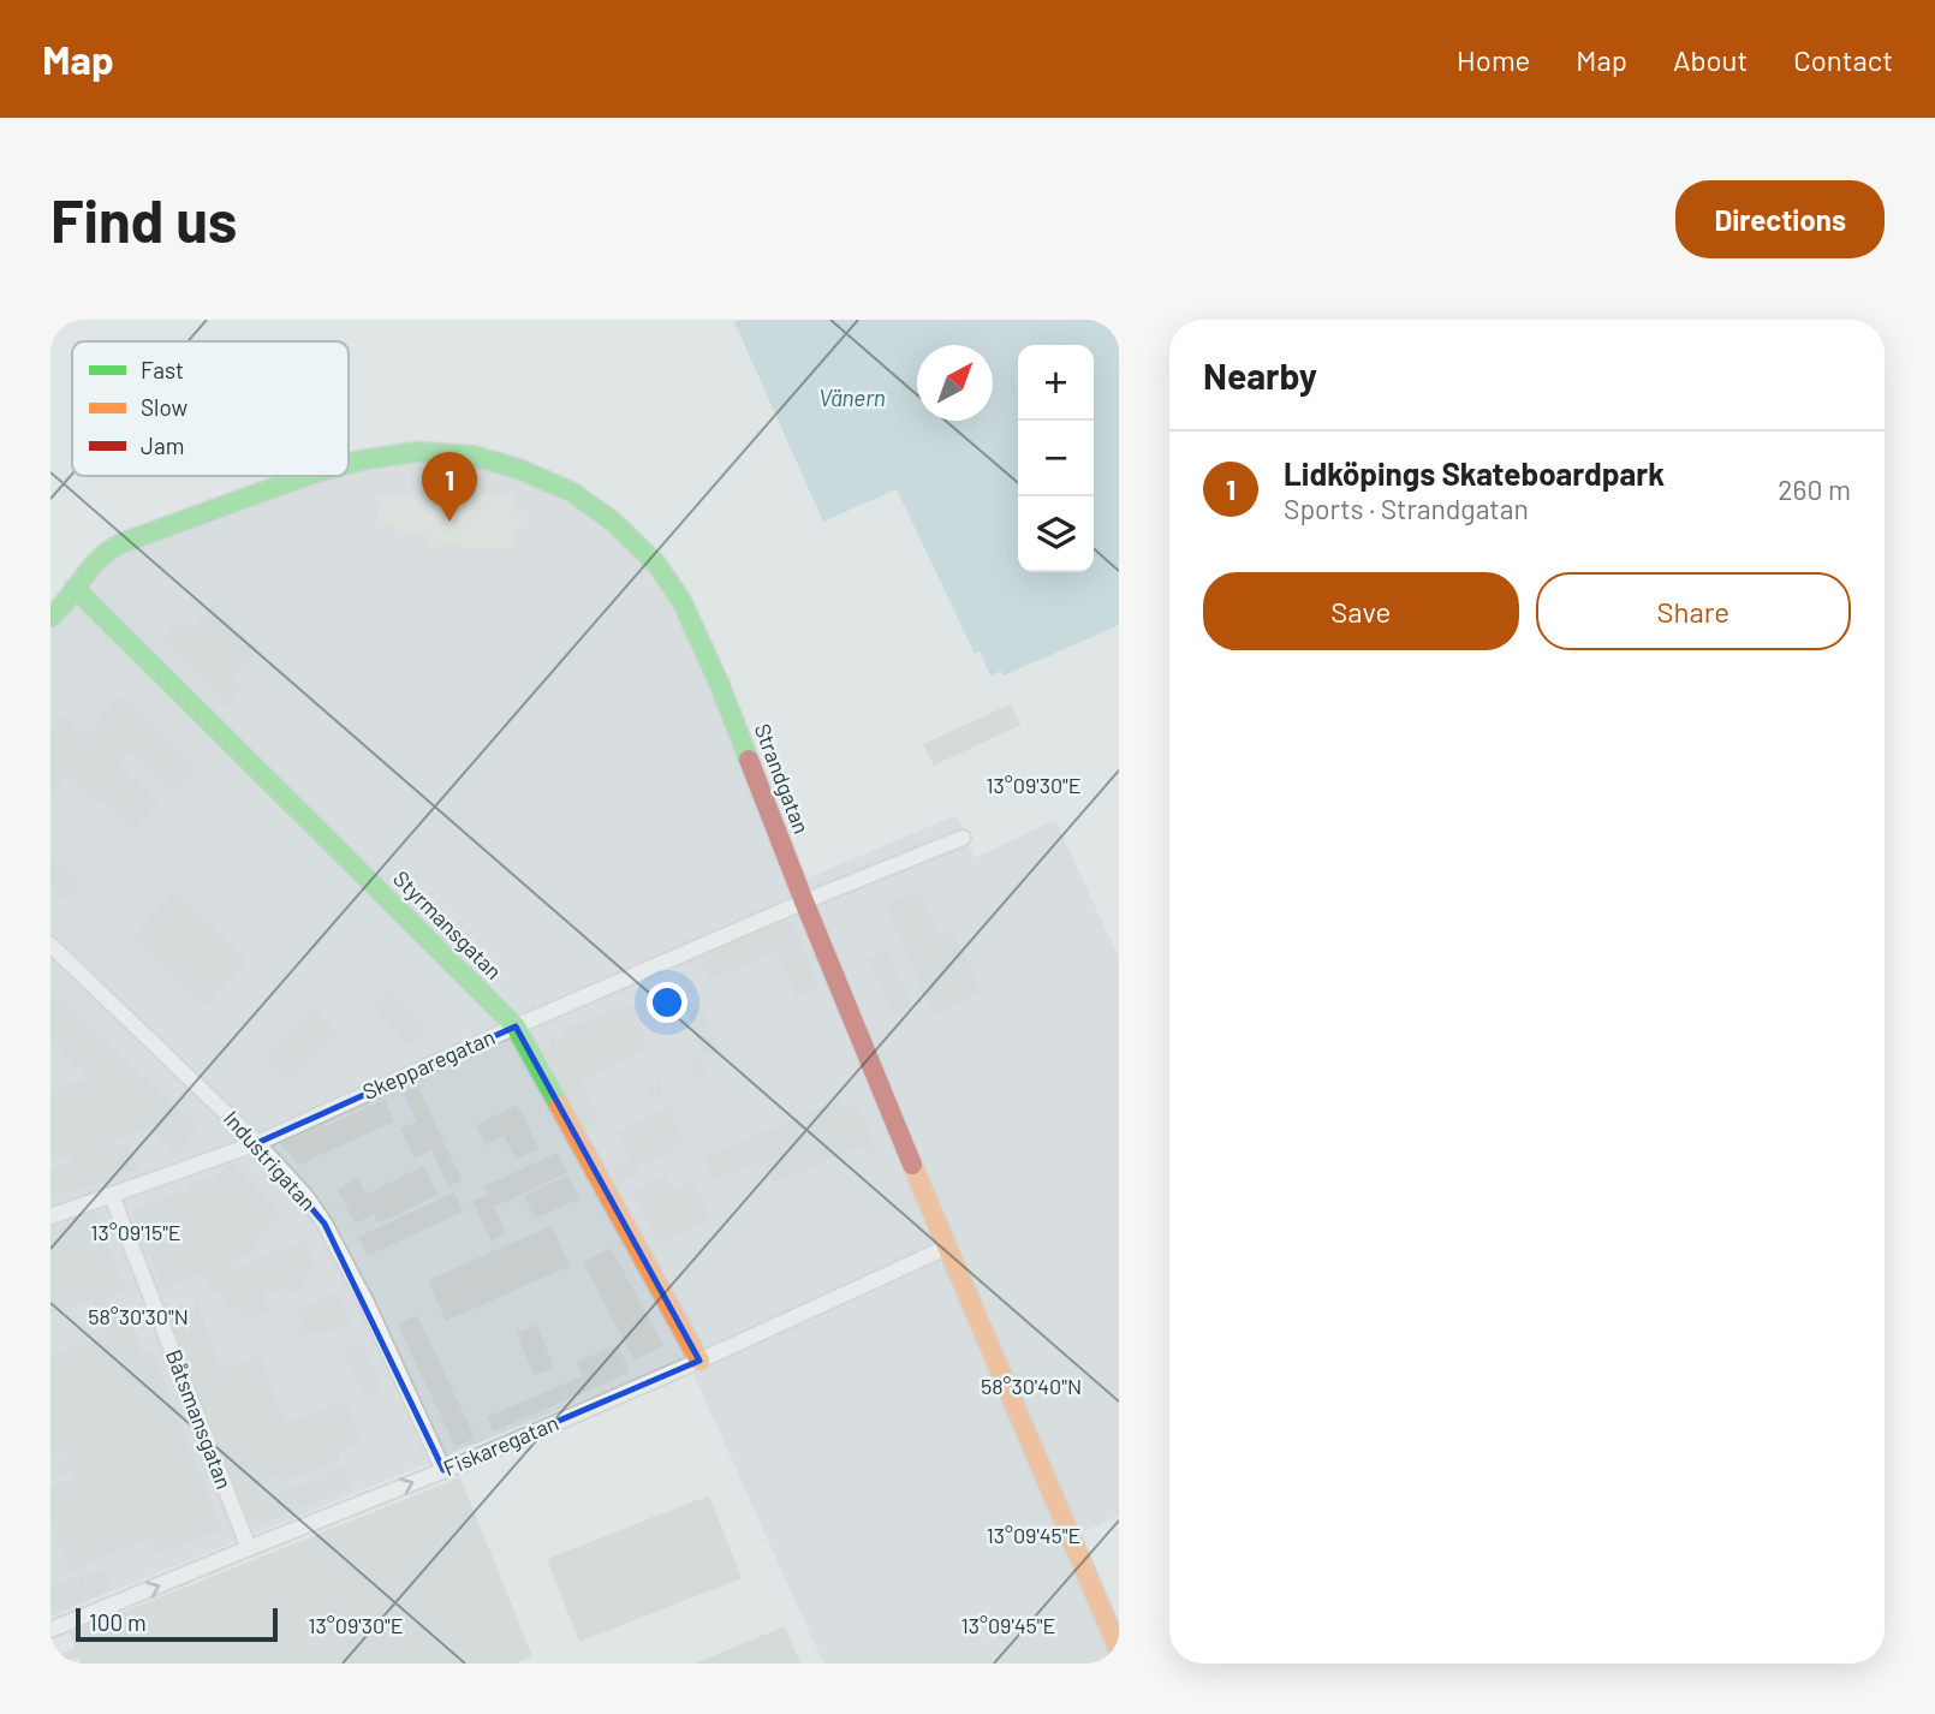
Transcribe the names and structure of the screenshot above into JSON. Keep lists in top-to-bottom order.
{
  "streets": {
    "street": [
      "Strandgatan",
      "Styrmansgatan",
      "Skepparegatan",
      "Industrigatan",
      "Båtsmansgatan",
      "Fiskaregatan"
    ]
  },
  "crossings": [
    ["Strandgatan", "Styrmansgatan"],
    ["Strandgatan", "Skepparegatan"],
    ["Strandgatan", "Fiskaregatan"],
    ["Styrmansgatan", "Skepparegatan"],
    ["Styrmansgatan", "Fiskaregatan"],
    ["Skepparegatan", "Industrigatan"],
    ["Skepparegatan", "Båtsmansgatan"],
    ["Industrigatan", "Fiskaregatan"],
    ["Båtsmansgatan", "Fiskaregatan"]
  ],
  "one_way": ["Fiskaregatan"],
  "water": ["Vänern"],
  "legend": ["Fast", "Slow", "Jam"],
  "scale_bar": "100 m",
  "north": "top right",
  "page": {
    "header": "Map",
    "nav": [
      "Home",
      "Map",
      "About",
      "Contact"
    ],
    "buttons": [
      "Directions",
      ["Save", "Share"]
    ],
    "title": "Find us",
    "heading": "Nearby",
    "map_buttons": ["+", "−"],
    "list": [
      {
        "mark": "1",
        "name": "Lidköpings Skateboardpark",
        "note": "Sports · Strandgatan",
        "value": "260 m"
      }
    ],
    "pins": "1",
    "scale": "100 m"
  },
  "coordinates": [
    "13°09'30\"E",
    "13°09'15\"E",
    "58°30'30\"N",
    "58°30'40\"N",
    "13°09'45\"E"
  ]
}
